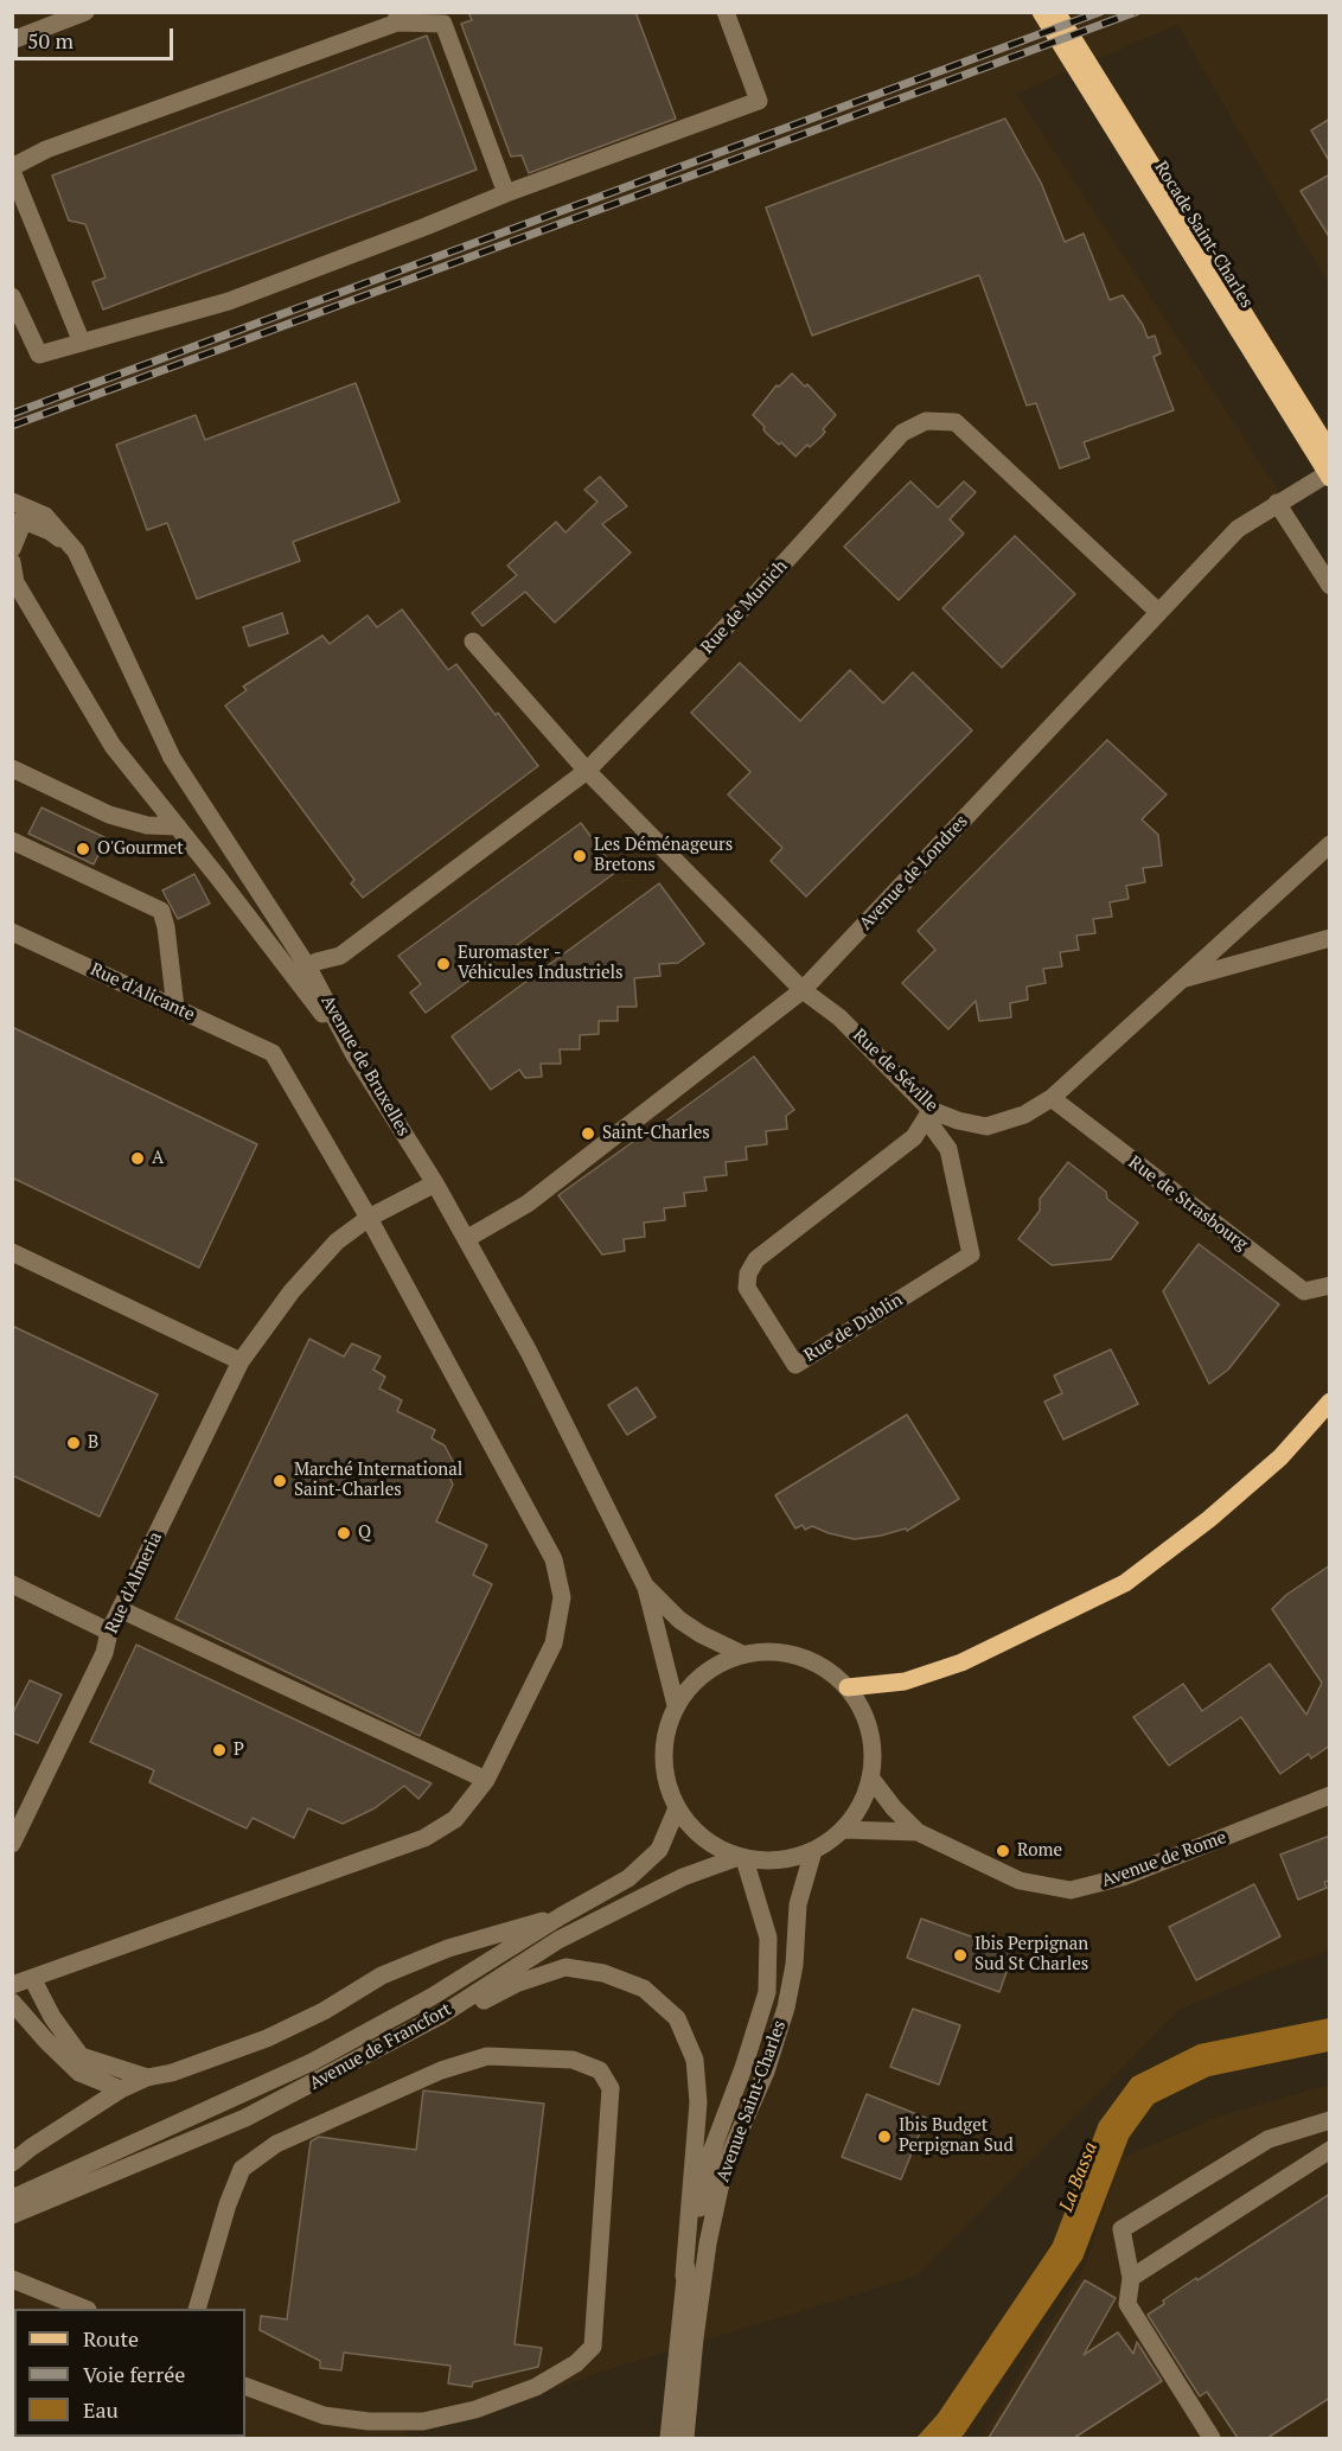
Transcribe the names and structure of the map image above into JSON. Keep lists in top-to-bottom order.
{
  "streets": {
    "main road": ["Rocade Saint-Charles"],
    "street": [
      "Rue de Munich",
      "Avenue de Londres",
      "Rue d'Alicante",
      "Avenue de Bruxelles",
      "Rue de Séville",
      "Rue de Strasbourg",
      "Rue de Dublin",
      "Rue d'Almeria",
      "Avenue de Rome",
      "Avenue de Francfort",
      "Avenue Saint-Charles"
    ]
  },
  "crossings": [
    ["Rue de Munich", "Avenue de Londres"],
    ["Rue de Munich", "Avenue de Bruxelles"],
    ["Rue de Munich", "Rue de Séville"],
    ["Avenue de Londres", "Avenue de Bruxelles"],
    ["Avenue de Londres", "Rue de Séville"],
    ["Rue d'Alicante", "Rue d'Almeria"],
    ["Avenue de Bruxelles", "Rue d'Almeria"],
    ["Avenue de Bruxelles", "Avenue de Rome"],
    ["Avenue de Bruxelles", "Avenue de Francfort"],
    ["Avenue de Bruxelles", "Avenue Saint-Charles"],
    ["Rue de Séville", "Rue de Strasbourg"],
    ["Rue de Séville", "Rue de Dublin"],
    ["Avenue de Rome", "Avenue de Francfort"],
    ["Avenue de Rome", "Avenue Saint-Charles"],
    ["Avenue de Francfort", "Avenue Saint-Charles"]
  ],
  "water": ["La Bassa"],
  "places": [
    "O'Gourmet",
    "Les Déménageurs Bretons",
    "Euromaster - Véhicules Industriels",
    "Saint-Charles",
    "A",
    "B",
    "Marché International Saint-Charles",
    "Q",
    "P",
    "Rome",
    "Ibis Perpignan Sud St Charles",
    "Ibis Budget Perpignan Sud"
  ],
  "legend": ["Route", "Voie ferrée", "Eau"],
  "scale_bar": "50 m"
}
